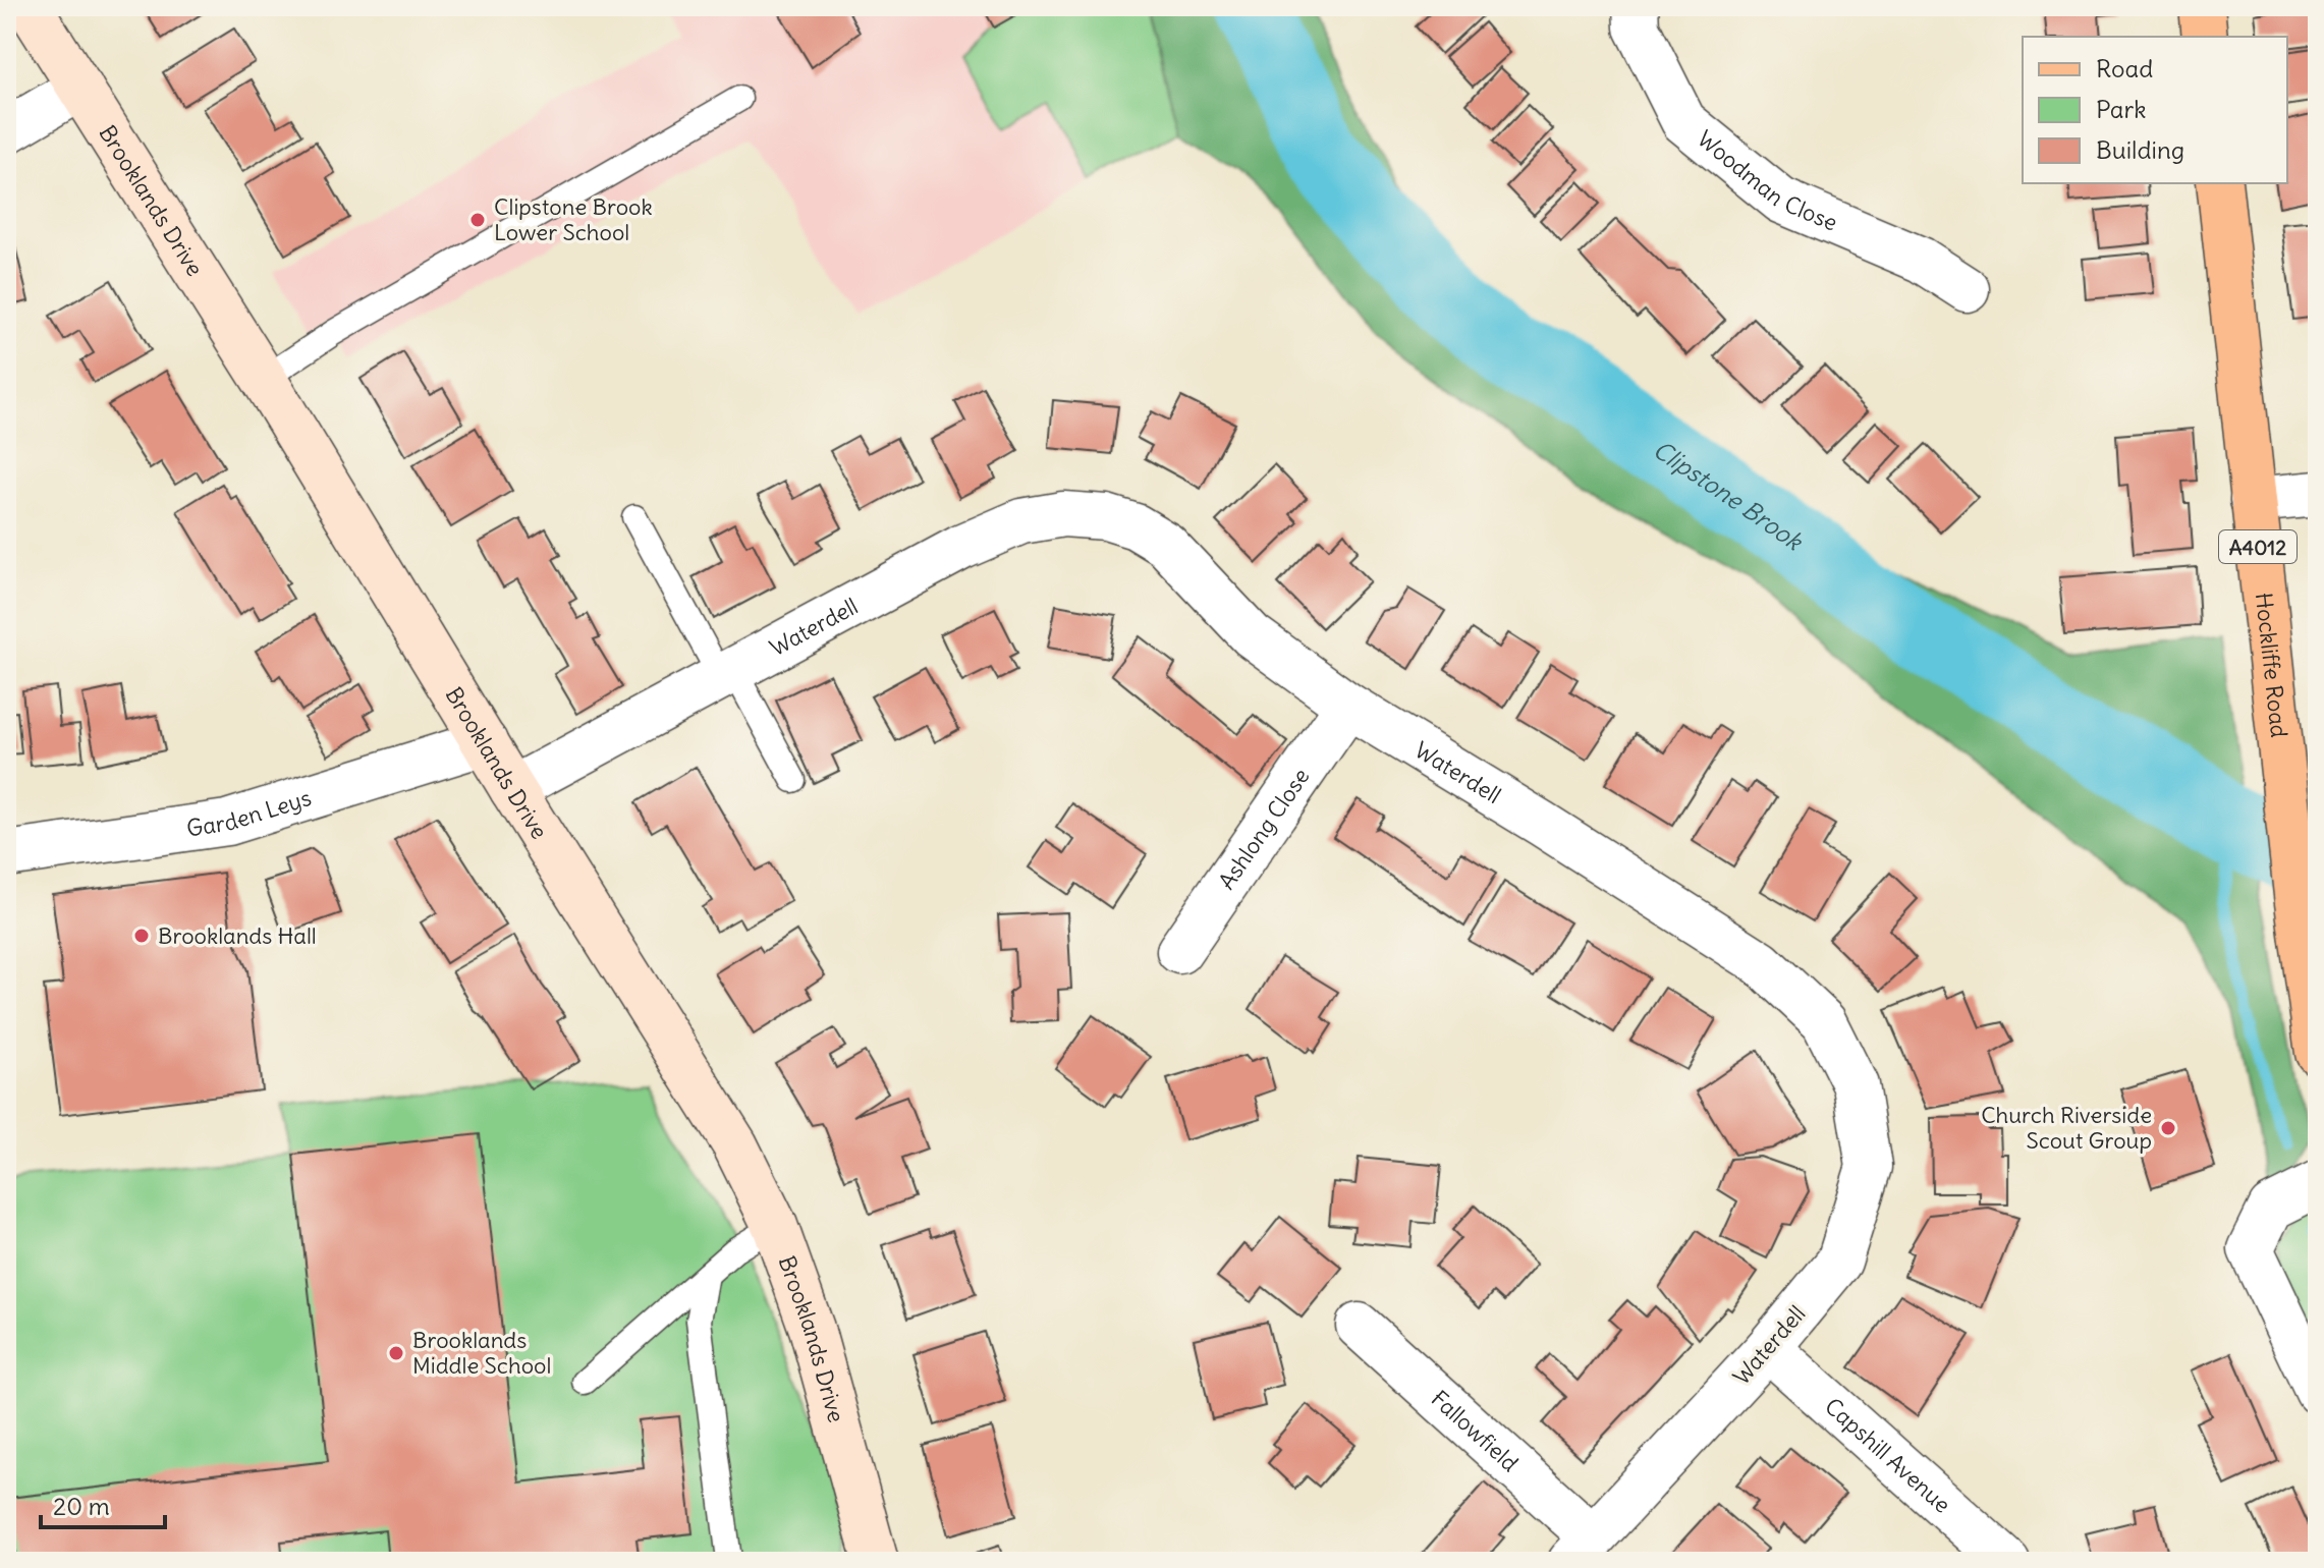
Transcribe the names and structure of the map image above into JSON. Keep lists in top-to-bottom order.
{
  "streets": {
    "main road": ["A4012", "Hockliffe Road"],
    "street": [
      "Woodman Close",
      "Brooklands Drive",
      "Waterdell",
      "Garden Leys",
      "Ashlong Close",
      "Fallowfield",
      "Capshill Avenue"
    ]
  },
  "crossings": [
    ["Brooklands Drive", "Waterdell"],
    ["Brooklands Drive", "Garden Leys"],
    ["Waterdell", "Ashlong Close"],
    ["Waterdell", "Fallowfield"],
    ["Waterdell", "Capshill Avenue"]
  ],
  "water": ["Clipstone Brook"],
  "places": [
    "Clipstone Brook Lower School",
    "Brooklands Hall",
    "Church Riverside Scout Group",
    "Brooklands Middle School"
  ],
  "legend": ["Road", "Park", "Building"],
  "scale_bar": "20 m"
}
